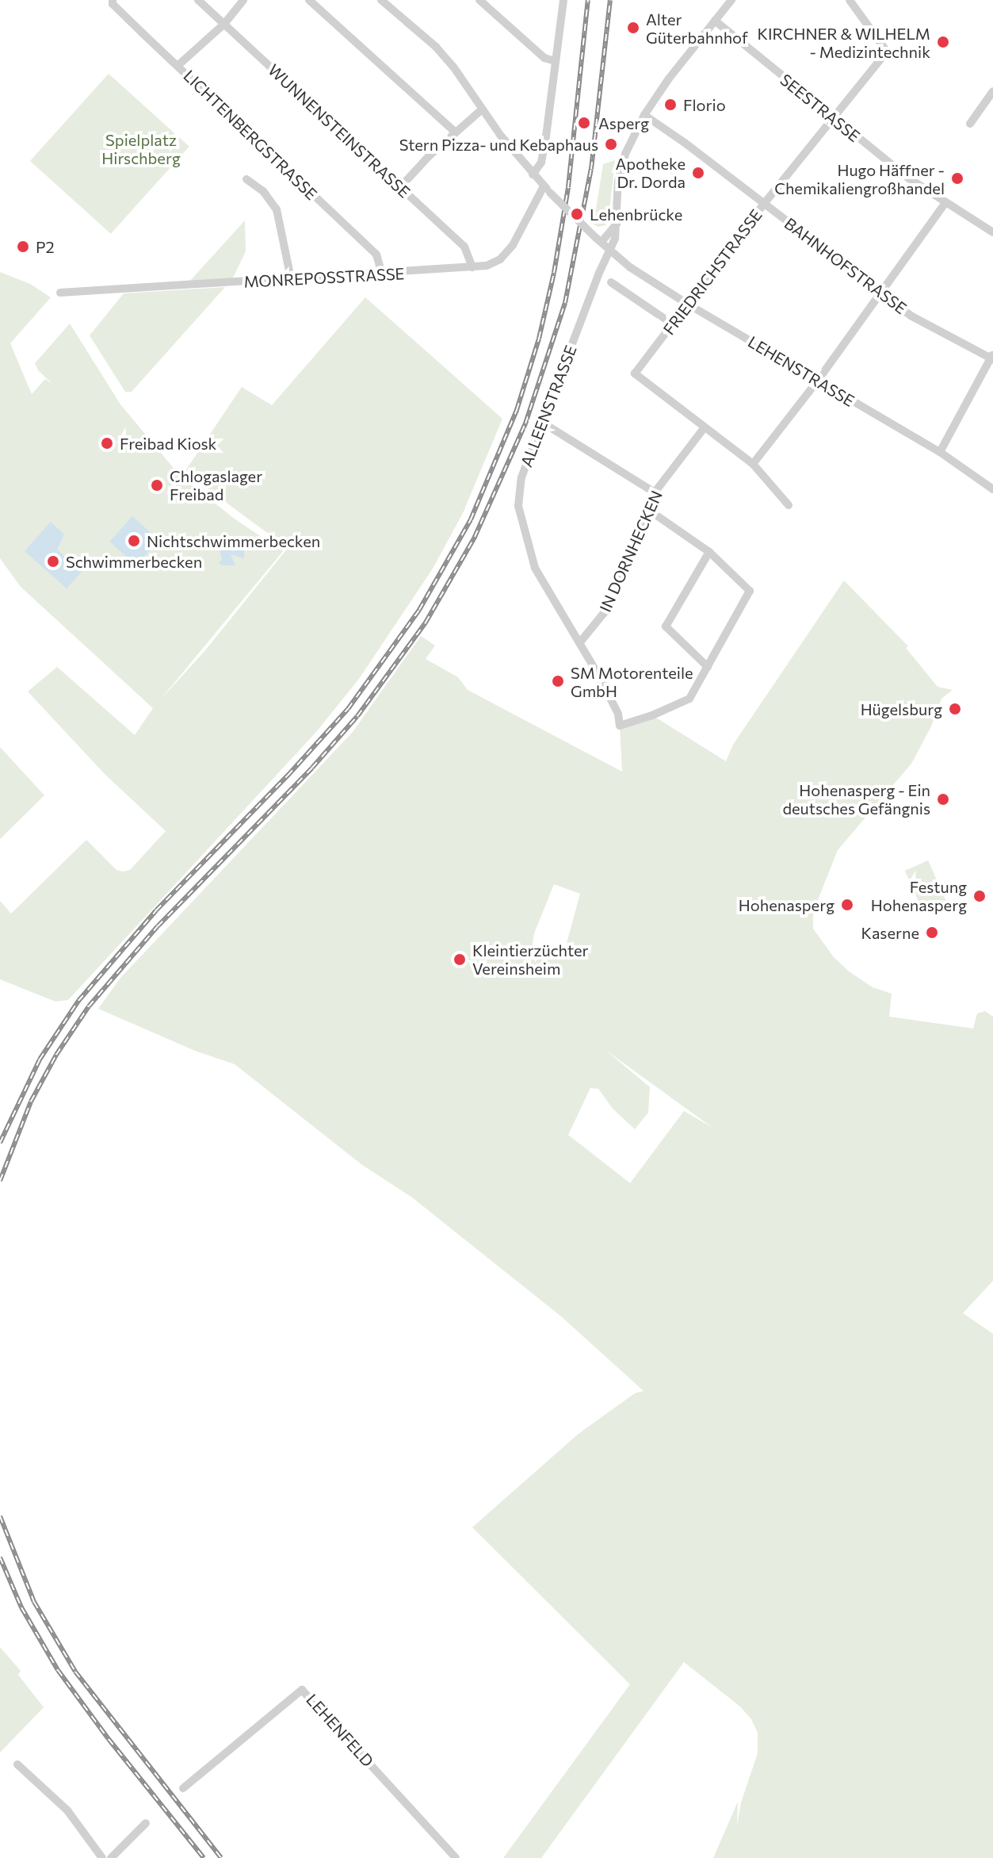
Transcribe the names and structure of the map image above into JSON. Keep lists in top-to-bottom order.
{
  "streets": {
    "street": [
      "SEESTRASSE",
      "WUNNENSTEINSTRASSE",
      "LICHTENBERGSTRASSE",
      "BAHNHOFSTRASSE",
      "FRIEDRICHSTRASSE",
      "MONREPOSSTRASSE",
      "LEHENSTRASSE",
      "ALLEENSTRASSE",
      "IN DORNHECKEN",
      "LEHENFELD"
    ]
  },
  "crossings": [
    ["SEESTRASSE", "FRIEDRICHSTRASSE"],
    ["SEESTRASSE", "ALLEENSTRASSE"],
    ["WUNNENSTEINSTRASSE", "MONREPOSSTRASSE"],
    ["LICHTENBERGSTRASSE", "MONREPOSSTRASSE"],
    ["BAHNHOFSTRASSE", "FRIEDRICHSTRASSE"],
    ["BAHNHOFSTRASSE", "ALLEENSTRASSE"],
    ["FRIEDRICHSTRASSE", "LEHENSTRASSE"],
    ["FRIEDRICHSTRASSE", "IN DORNHECKEN"],
    ["LEHENSTRASSE", "ALLEENSTRASSE"],
    ["ALLEENSTRASSE", "IN DORNHECKEN"]
  ],
  "parks": ["Spielplatz Hirschberg"],
  "places": [
    "Alter Güterbahnhof",
    "KIRCHNER & WILHELM - Medizintechnik",
    "Florio",
    "Asperg",
    "Stern Pizza- und Kebaphaus",
    "Apotheke Dr. Dorda",
    "Hugo Häffner - Chemikaliengroßhandel",
    "Lehenbrücke",
    "P2",
    "Freibad Kiosk",
    "Chlogaslager Freibad",
    "Nichtschwimmerbecken",
    "Schwimmerbecken",
    "SM Motorenteile GmbH",
    "Hügelsburg",
    "Hohenasperg - Ein deutsches Gefängnis",
    "Festung Hohenasperg",
    "Hohenasperg",
    "Kaserne",
    "Kleintierzüchter Vereinsheim"
  ]
}
